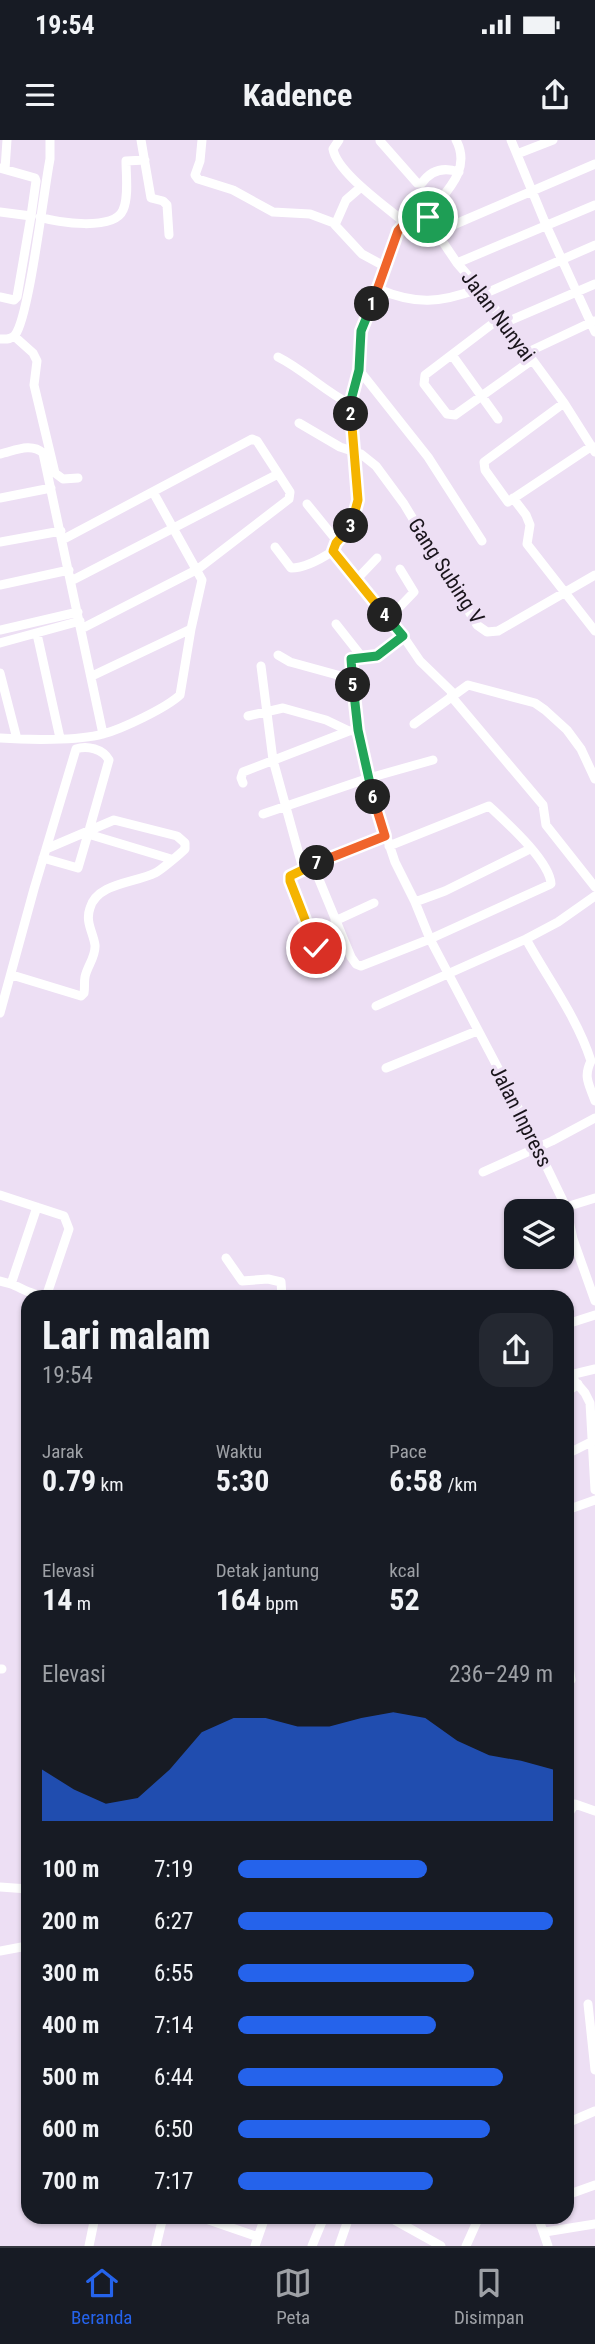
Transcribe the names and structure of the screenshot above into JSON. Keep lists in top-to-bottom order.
{
  "streets": {
    "street": ["Jalan Nunyai", "Gang Subing V", "Jalan Inpress"]
  },
  "page": {
    "status": "19:54",
    "header": "Kadence",
    "pins": [
      "1",
      "2",
      "3",
      "4",
      "5",
      "6",
      "7"
    ],
    "heading": ["Lari malam", "19:54"],
    "stats": [
      ["Jarak", "0.79 km"],
      ["Waktu", "5:30"],
      ["Pace", "6:58 /km"],
      ["Elevasi", "14 m"],
      ["Detak jantung", "164 bpm"],
      ["kcal", "52"]
    ],
    "chart": ["Elevasi", "236–249 m"],
    "list": [
      {
        "name": "100 m",
        "note": "7:19"
      },
      {
        "name": "200 m",
        "note": "6:27"
      },
      {
        "name": "300 m",
        "note": "6:55"
      },
      {
        "name": "400 m",
        "note": "7:14"
      },
      {
        "name": "500 m",
        "note": "6:44"
      },
      {
        "name": "600 m",
        "note": "6:50"
      },
      {
        "name": "700 m",
        "note": "7:17"
      }
    ],
    "tabs": ["Beranda", "Peta", "Disimpan"]
  }
}
